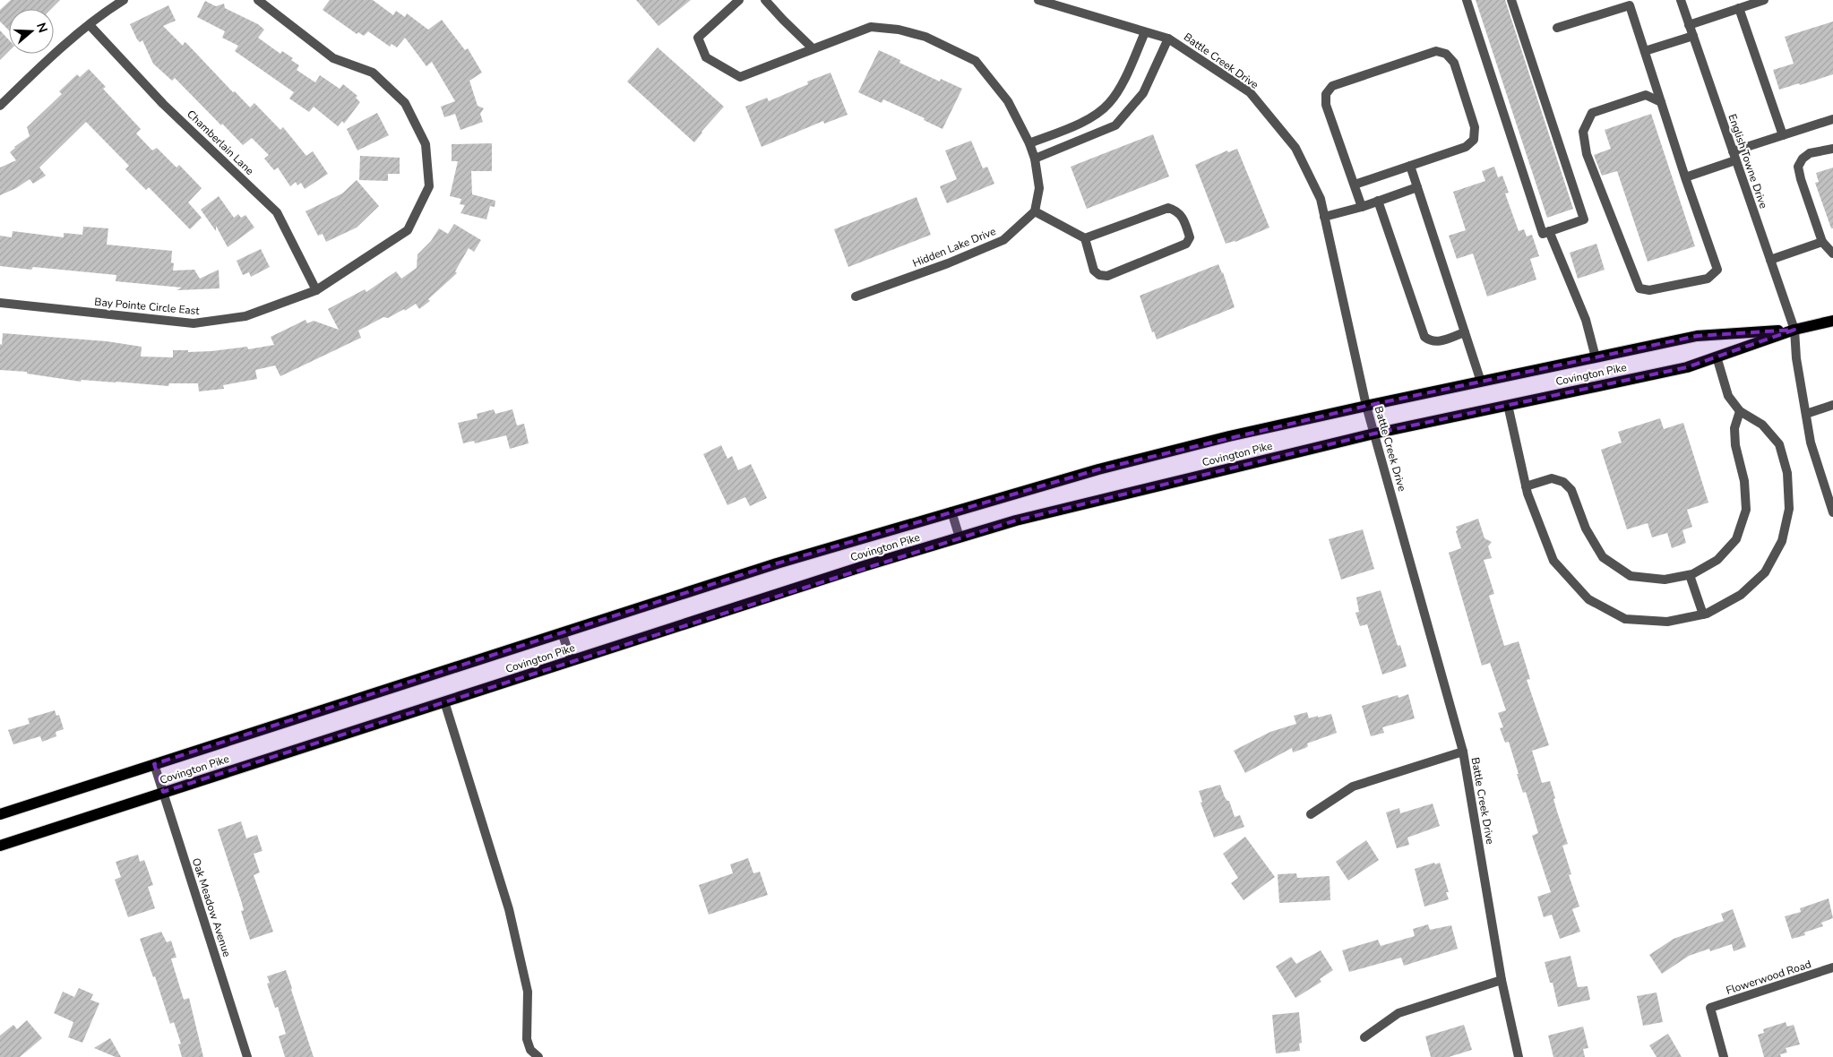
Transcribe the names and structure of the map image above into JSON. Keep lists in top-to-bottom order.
{
  "streets": {
    "main road": ["Covington Pike"],
    "street": [
      "Battle Creek Drive",
      "Chamberlain Lane",
      "English Towne Drive",
      "Hidden Lake Drive",
      "Bay Pointe Circle East",
      "Oak Meadow Avenue",
      "Flowerwood Road"
    ]
  },
  "crossings": [
    ["Battle Creek Drive", "Covington Pike"],
    ["Chamberlain Lane", "Bay Pointe Circle East"],
    ["English Towne Drive", "Covington Pike"],
    ["Covington Pike", "Oak Meadow Avenue"]
  ],
  "north": "right"
}
